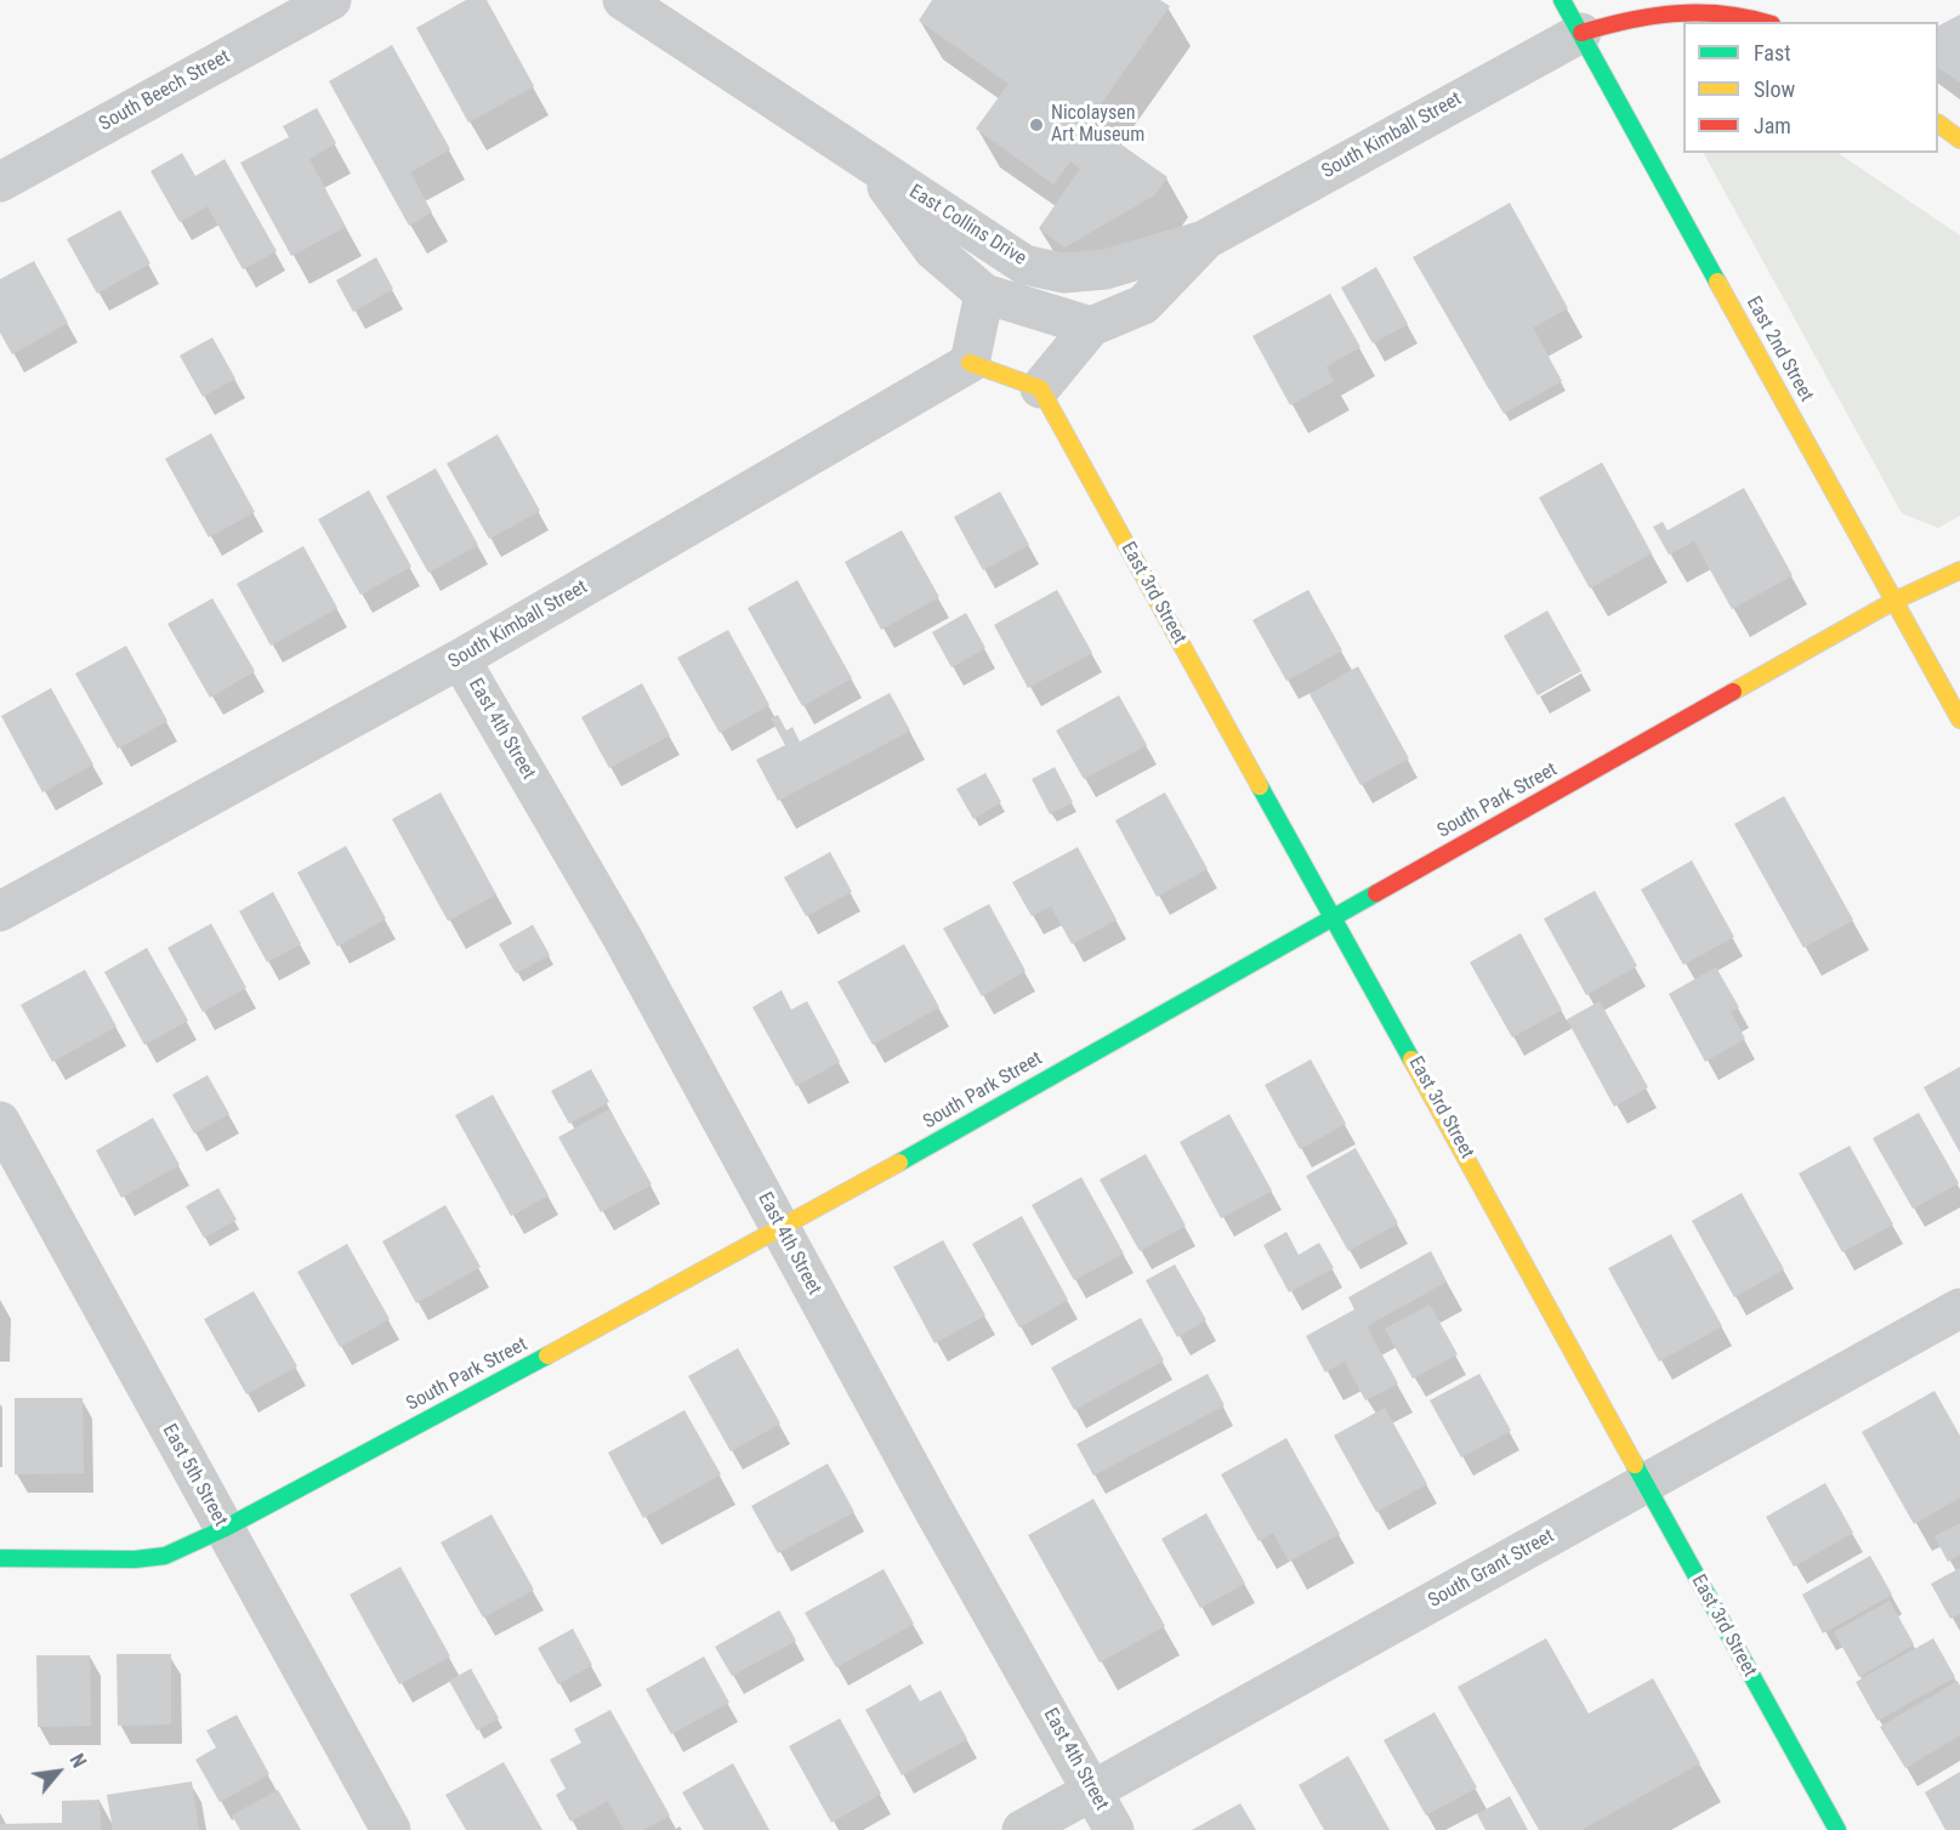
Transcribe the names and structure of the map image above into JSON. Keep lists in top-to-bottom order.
{
  "streets": {
    "street": [
      "South Beech Street",
      "South Kimball Street",
      "East Collins Drive",
      "East 2nd Street",
      "East 3rd Street",
      "East 4th Street",
      "South Park Street",
      "East 5th Street",
      "South Grant Street"
    ]
  },
  "crossings": [
    ["South Kimball Street", "East Collins Drive"],
    ["South Kimball Street", "East 2nd Street"],
    ["South Kimball Street", "East 4th Street"],
    ["East 2nd Street", "South Park Street"],
    ["East 3rd Street", "South Park Street"],
    ["East 3rd Street", "South Grant Street"],
    ["East 4th Street", "South Park Street"],
    ["East 4th Street", "South Grant Street"],
    ["South Park Street", "East 5th Street"]
  ],
  "places": ["Nicolaysen Art Museum"],
  "legend": ["Fast", "Slow", "Jam"],
  "north": "top right"
}
